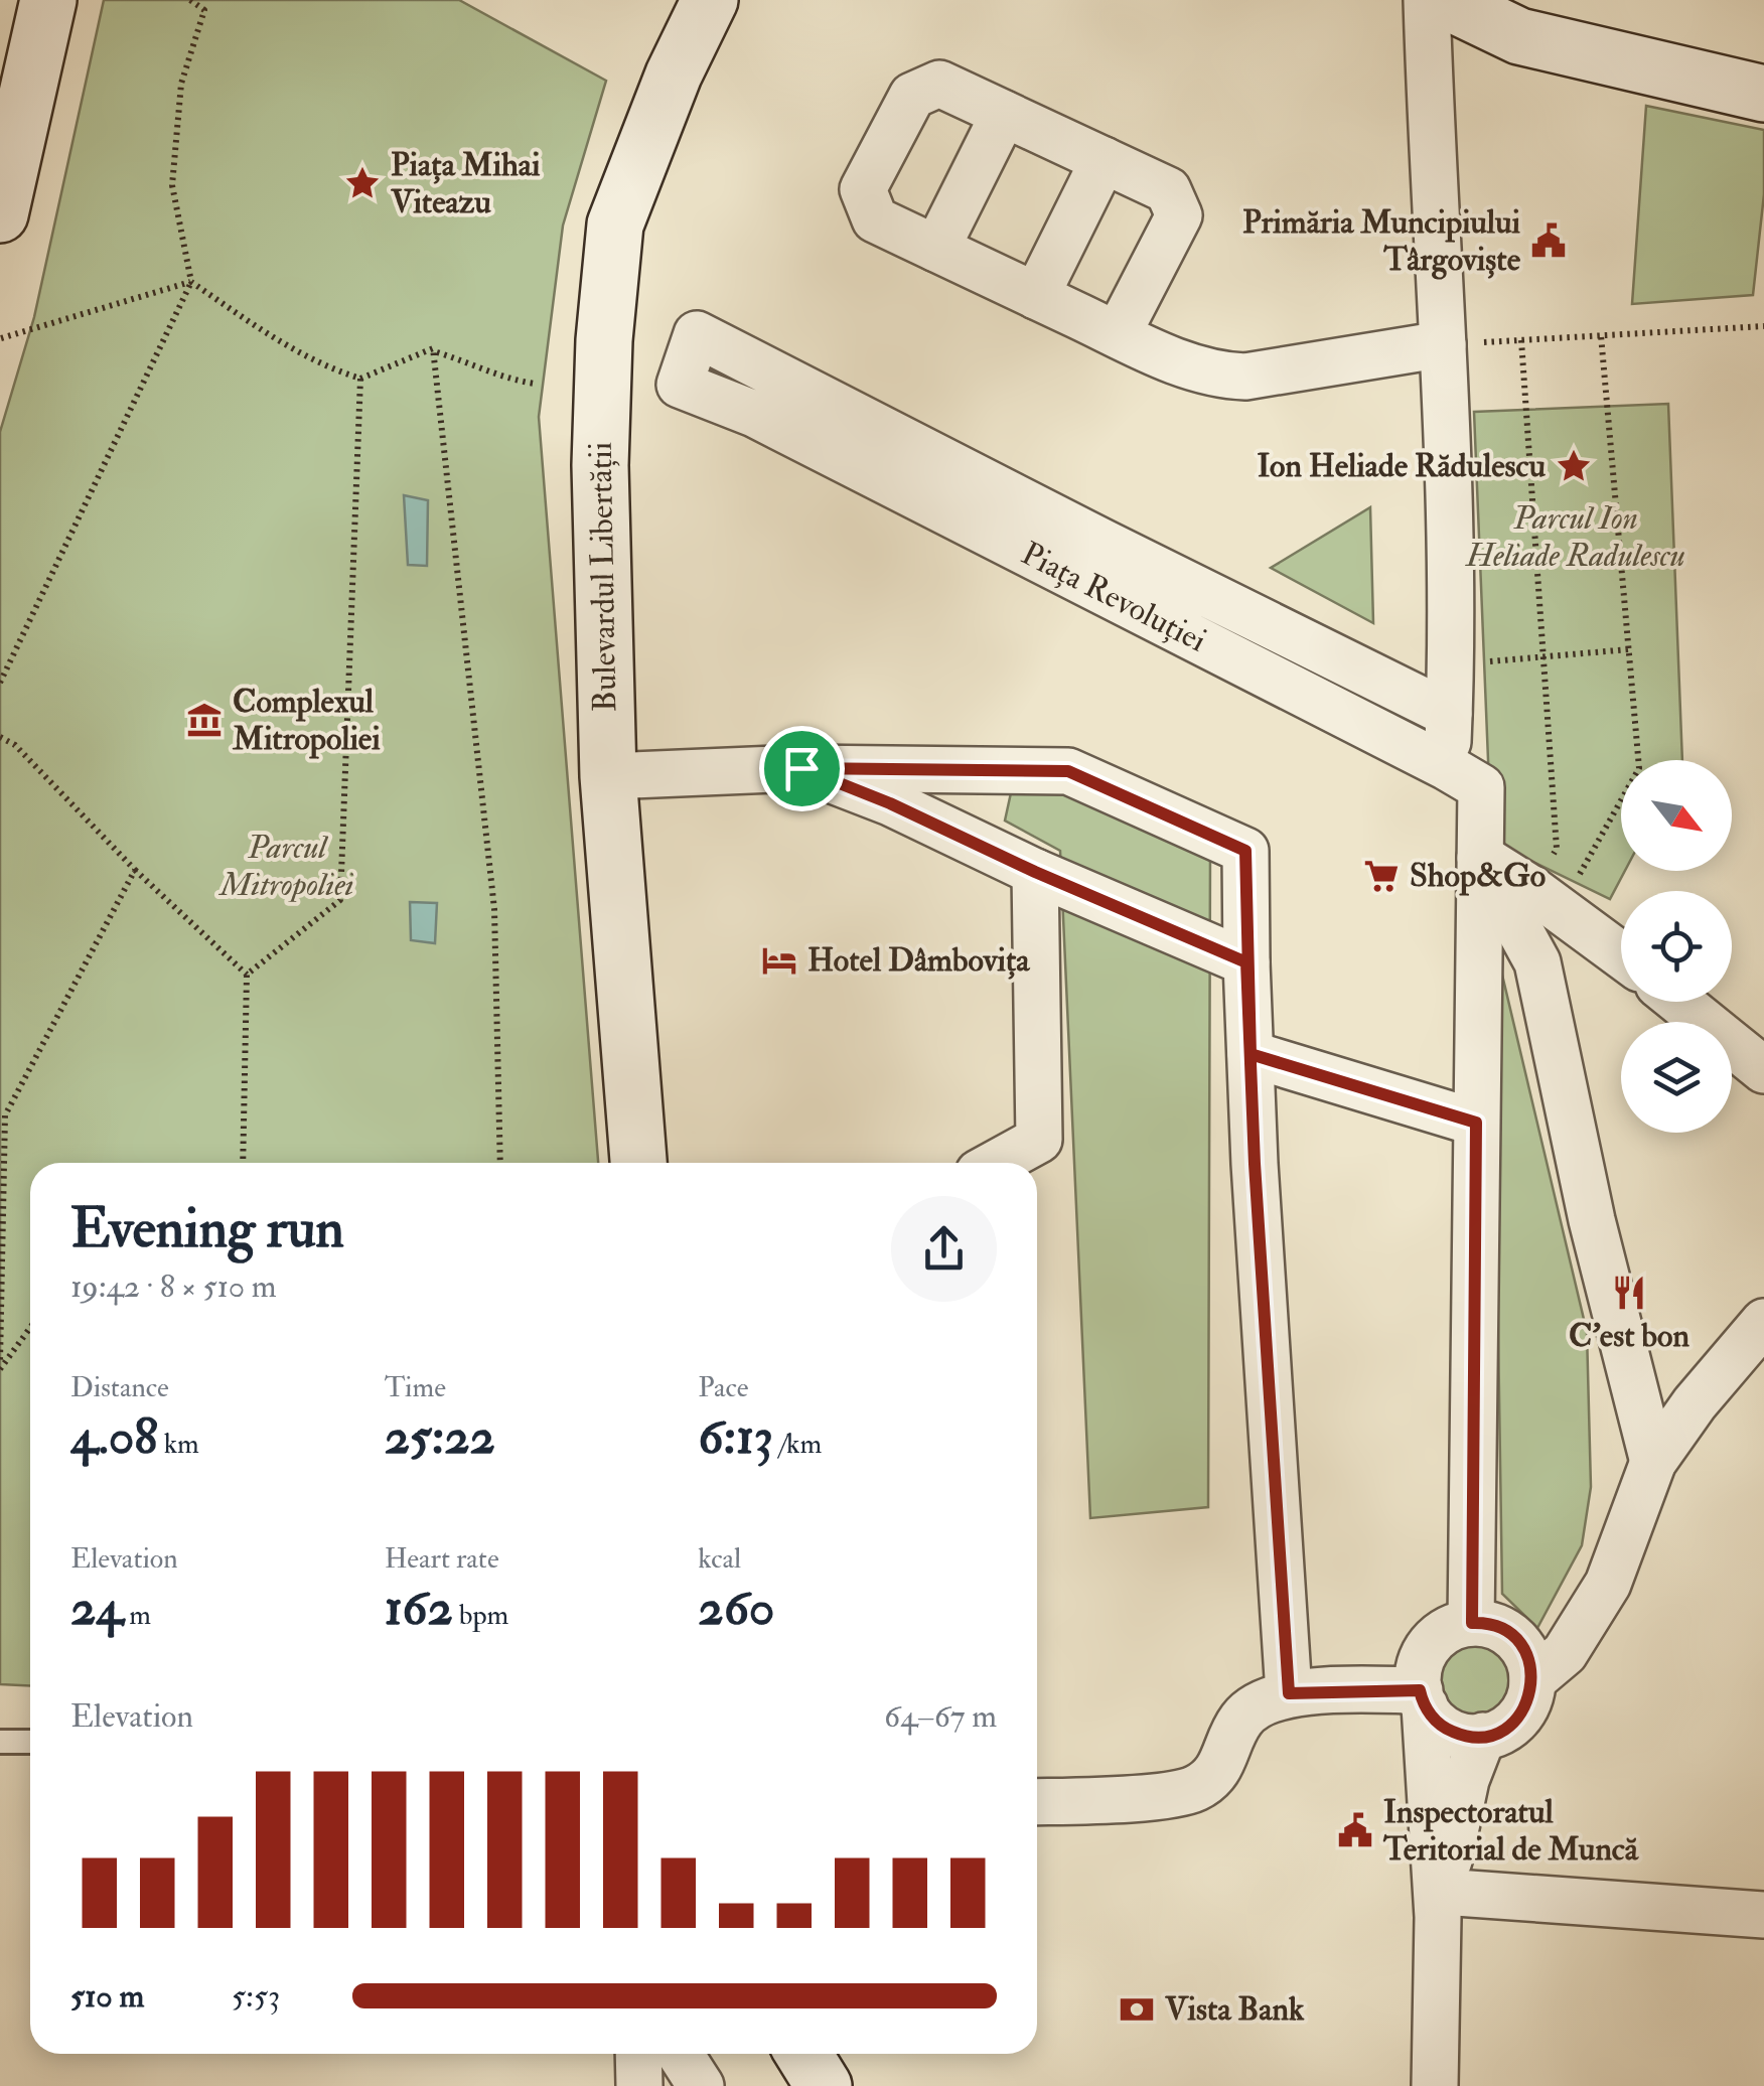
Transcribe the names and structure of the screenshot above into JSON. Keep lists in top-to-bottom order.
{
  "streets": {
    "street": ["Bulevardul Libertății", "Piața Revoluției"]
  },
  "parks": ["Parcul Ion Heliade Radulescu", "Parcul Mitropoliei"],
  "places": {
    "place": ["Piața Mihai Viteazu", "Ion Heliade Rădulescu"],
    "public building": ["Primăria Muncipiului Târgoviște", "Inspectoratul Teritorial de Muncă"],
    "museum": ["Complexul Mitropoliei"],
    "supermarket": ["Shop&Go"],
    "hotel": ["Hotel Dâmbovița"],
    "restaurant": ["C'est bon"],
    "bank": ["Vista Bank"]
  },
  "north": "bottom right",
  "page": {
    "heading": ["Evening run", "19:42 · 8 × 510 m"],
    "stats": [
      ["Distance", "4.08 km"],
      ["Time", "25:22"],
      ["Pace", "6:13 /km"],
      ["Elevation", "24 m"],
      ["Heart rate", "162 bpm"],
      ["kcal", "260"]
    ],
    "chart": ["Elevation", "64–67 m"],
    "list": [
      {
        "name": "510 m",
        "note": "5:53"
      }
    ]
  }
}
